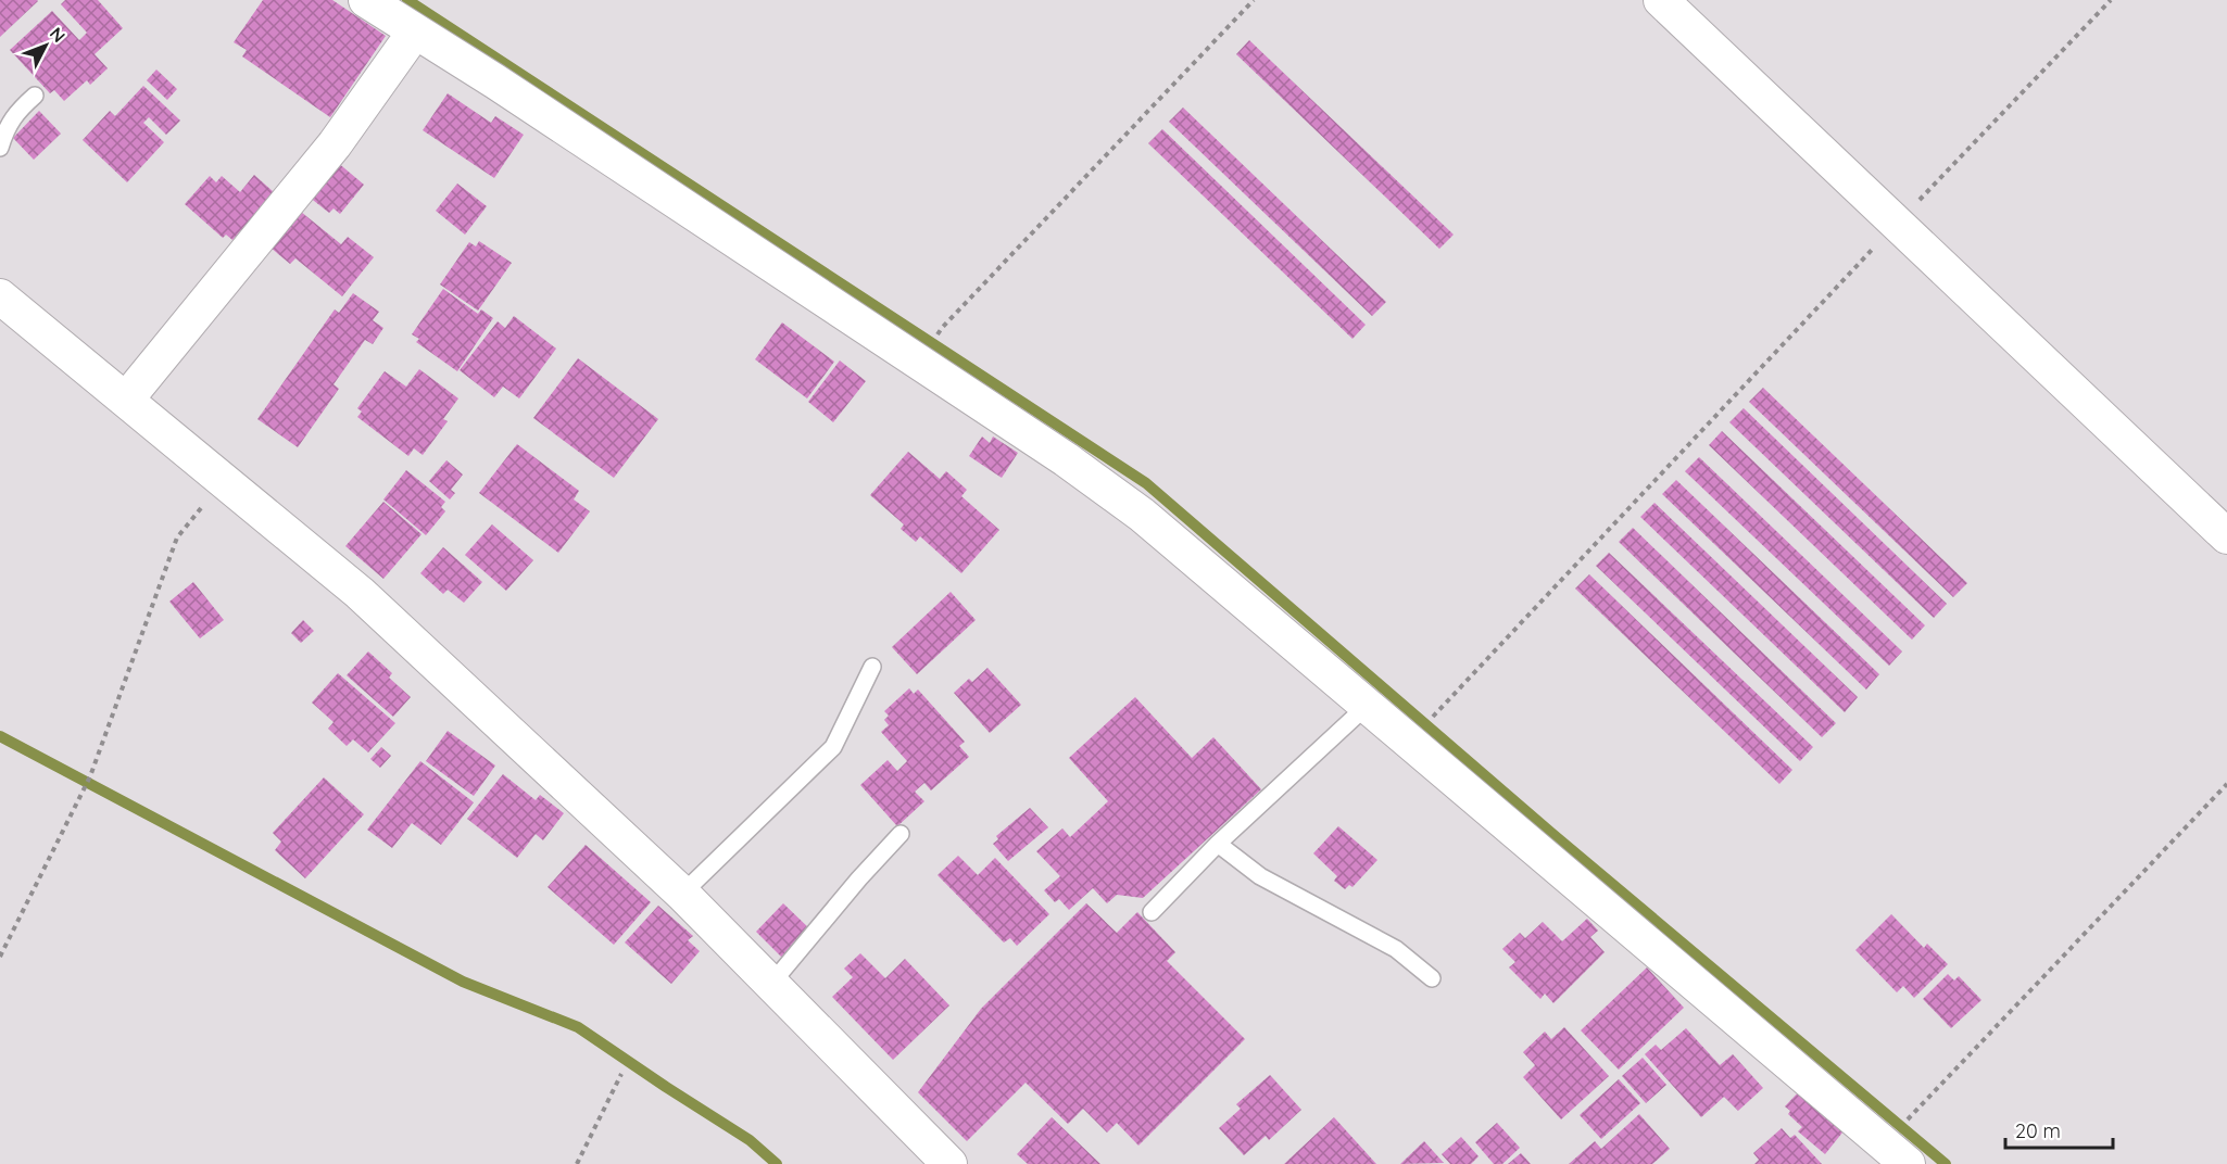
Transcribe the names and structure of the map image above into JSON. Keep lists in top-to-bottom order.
{
  "scale_bar": "20 m",
  "north": "top right"
}
